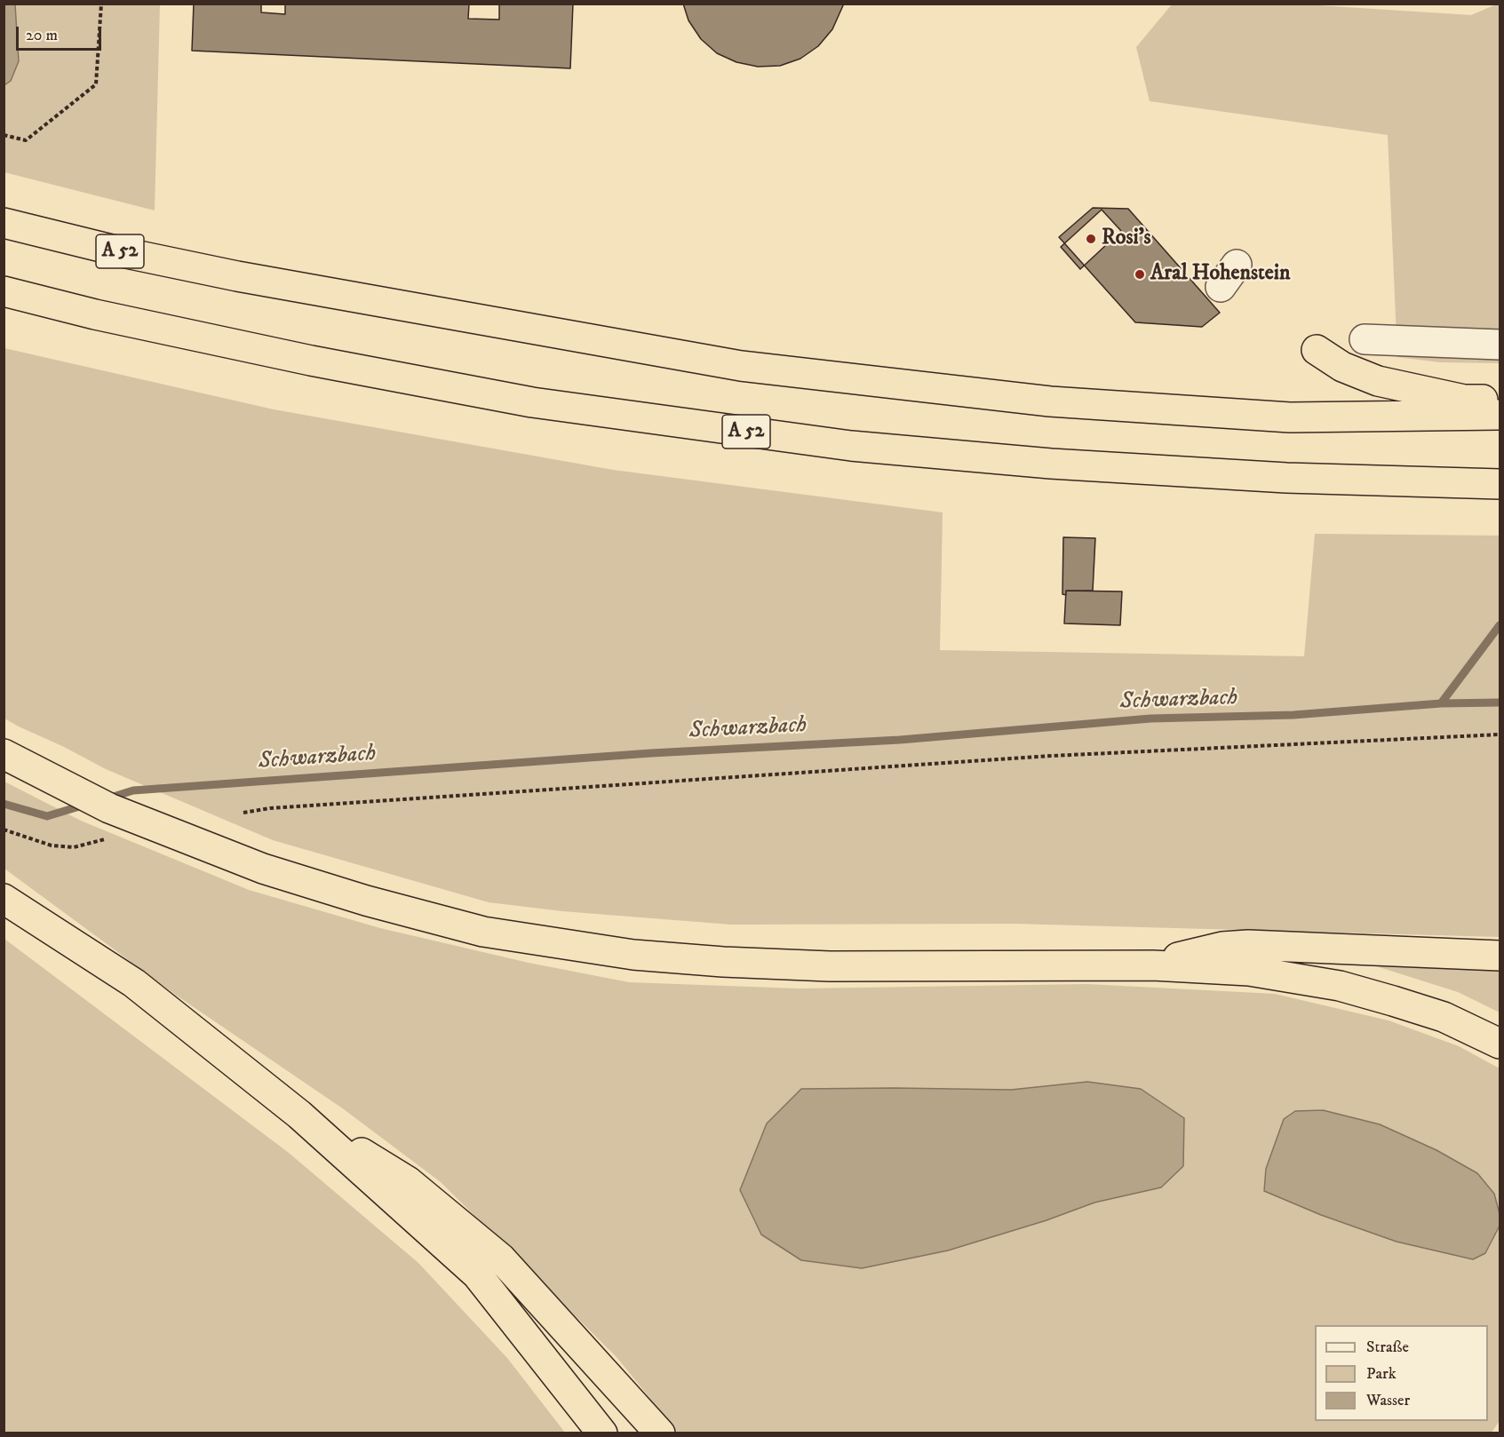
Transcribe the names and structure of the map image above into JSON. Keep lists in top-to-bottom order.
{
  "streets": {
    "highway": ["A 52"]
  },
  "water": ["Schwarzbach"],
  "places": ["Rosi's", "Aral Hohenstein"],
  "legend": ["Straße", "Park", "Wasser"],
  "scale_bar": "20 m"
}
